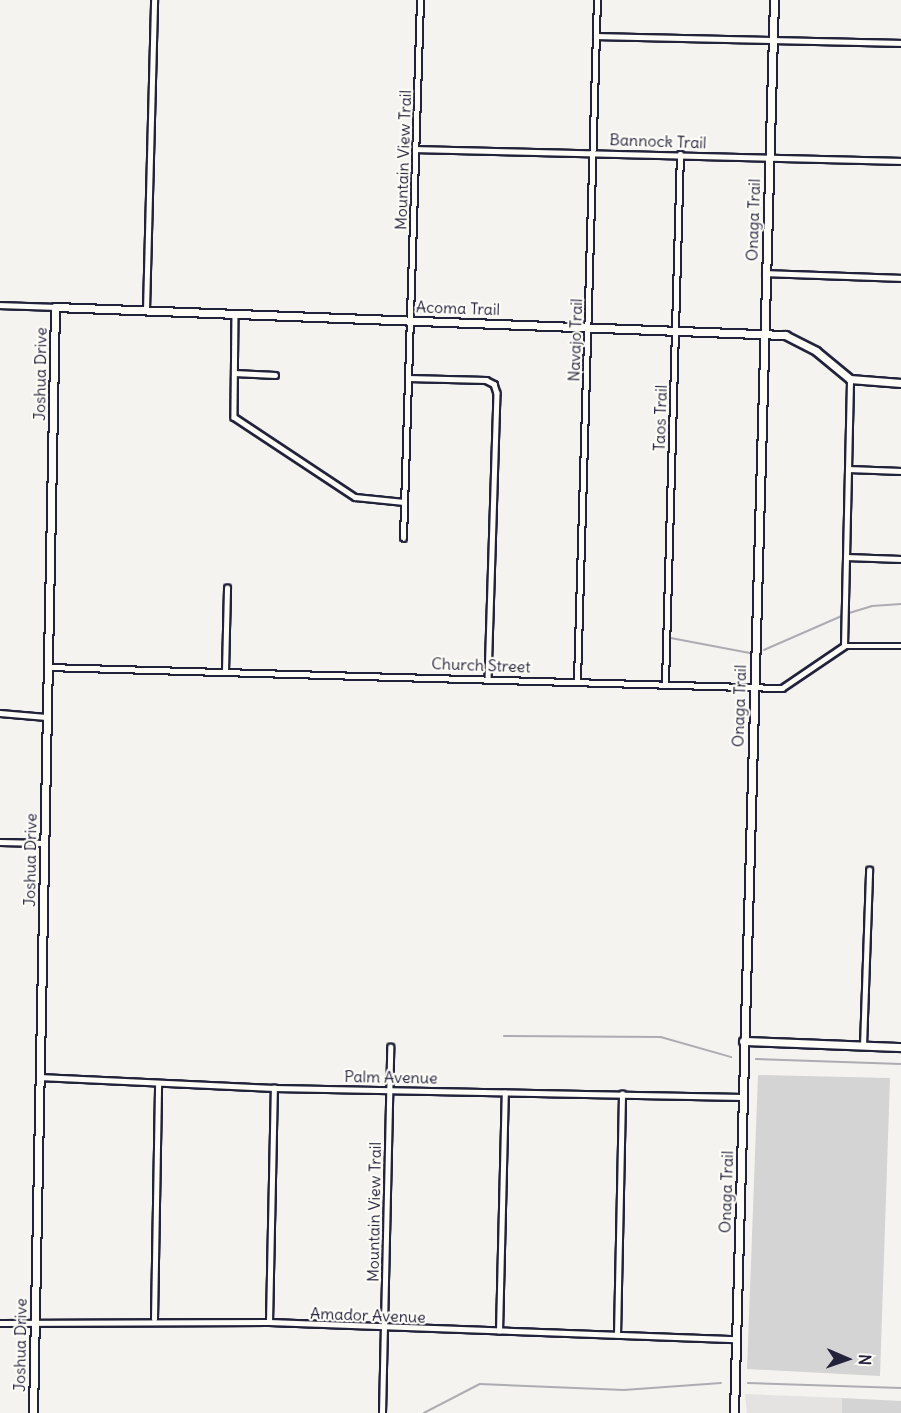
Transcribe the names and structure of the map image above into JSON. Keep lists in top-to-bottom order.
{
  "streets": {
    "street": [
      "Bannock Trail",
      "Mountain View Trail",
      "Onaga Trail",
      "Acoma Trail",
      "Navajo Trail",
      "Joshua Drive",
      "Taos Trail",
      "Church Street",
      "Palm Avenue",
      "Amador Avenue"
    ]
  },
  "crossings": [
    ["Bannock Trail", "Mountain View Trail"],
    ["Bannock Trail", "Onaga Trail"],
    ["Bannock Trail", "Navajo Trail"],
    ["Bannock Trail", "Taos Trail"],
    ["Mountain View Trail", "Acoma Trail"],
    ["Mountain View Trail", "Palm Avenue"],
    ["Mountain View Trail", "Amador Avenue"],
    ["Onaga Trail", "Acoma Trail"],
    ["Onaga Trail", "Church Street"],
    ["Onaga Trail", "Palm Avenue"],
    ["Onaga Trail", "Amador Avenue"],
    ["Acoma Trail", "Navajo Trail"],
    ["Acoma Trail", "Joshua Drive"],
    ["Acoma Trail", "Taos Trail"],
    ["Navajo Trail", "Church Street"],
    ["Joshua Drive", "Church Street"],
    ["Joshua Drive", "Palm Avenue"],
    ["Joshua Drive", "Amador Avenue"],
    ["Taos Trail", "Church Street"]
  ],
  "north": "right"
}
